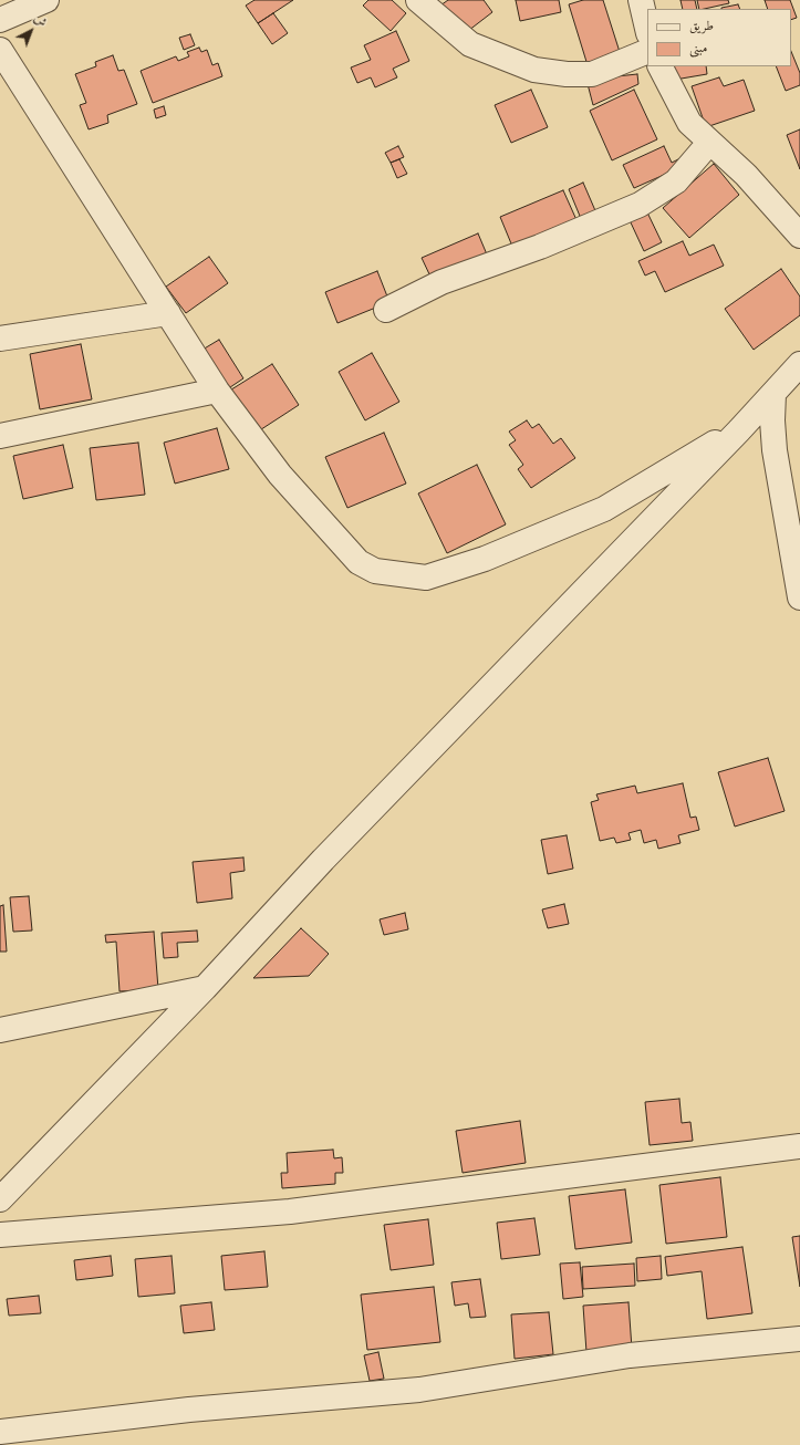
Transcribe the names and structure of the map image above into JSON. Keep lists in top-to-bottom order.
{
  "legend": ["طريق", "مبنى"],
  "north": "top right"
}
